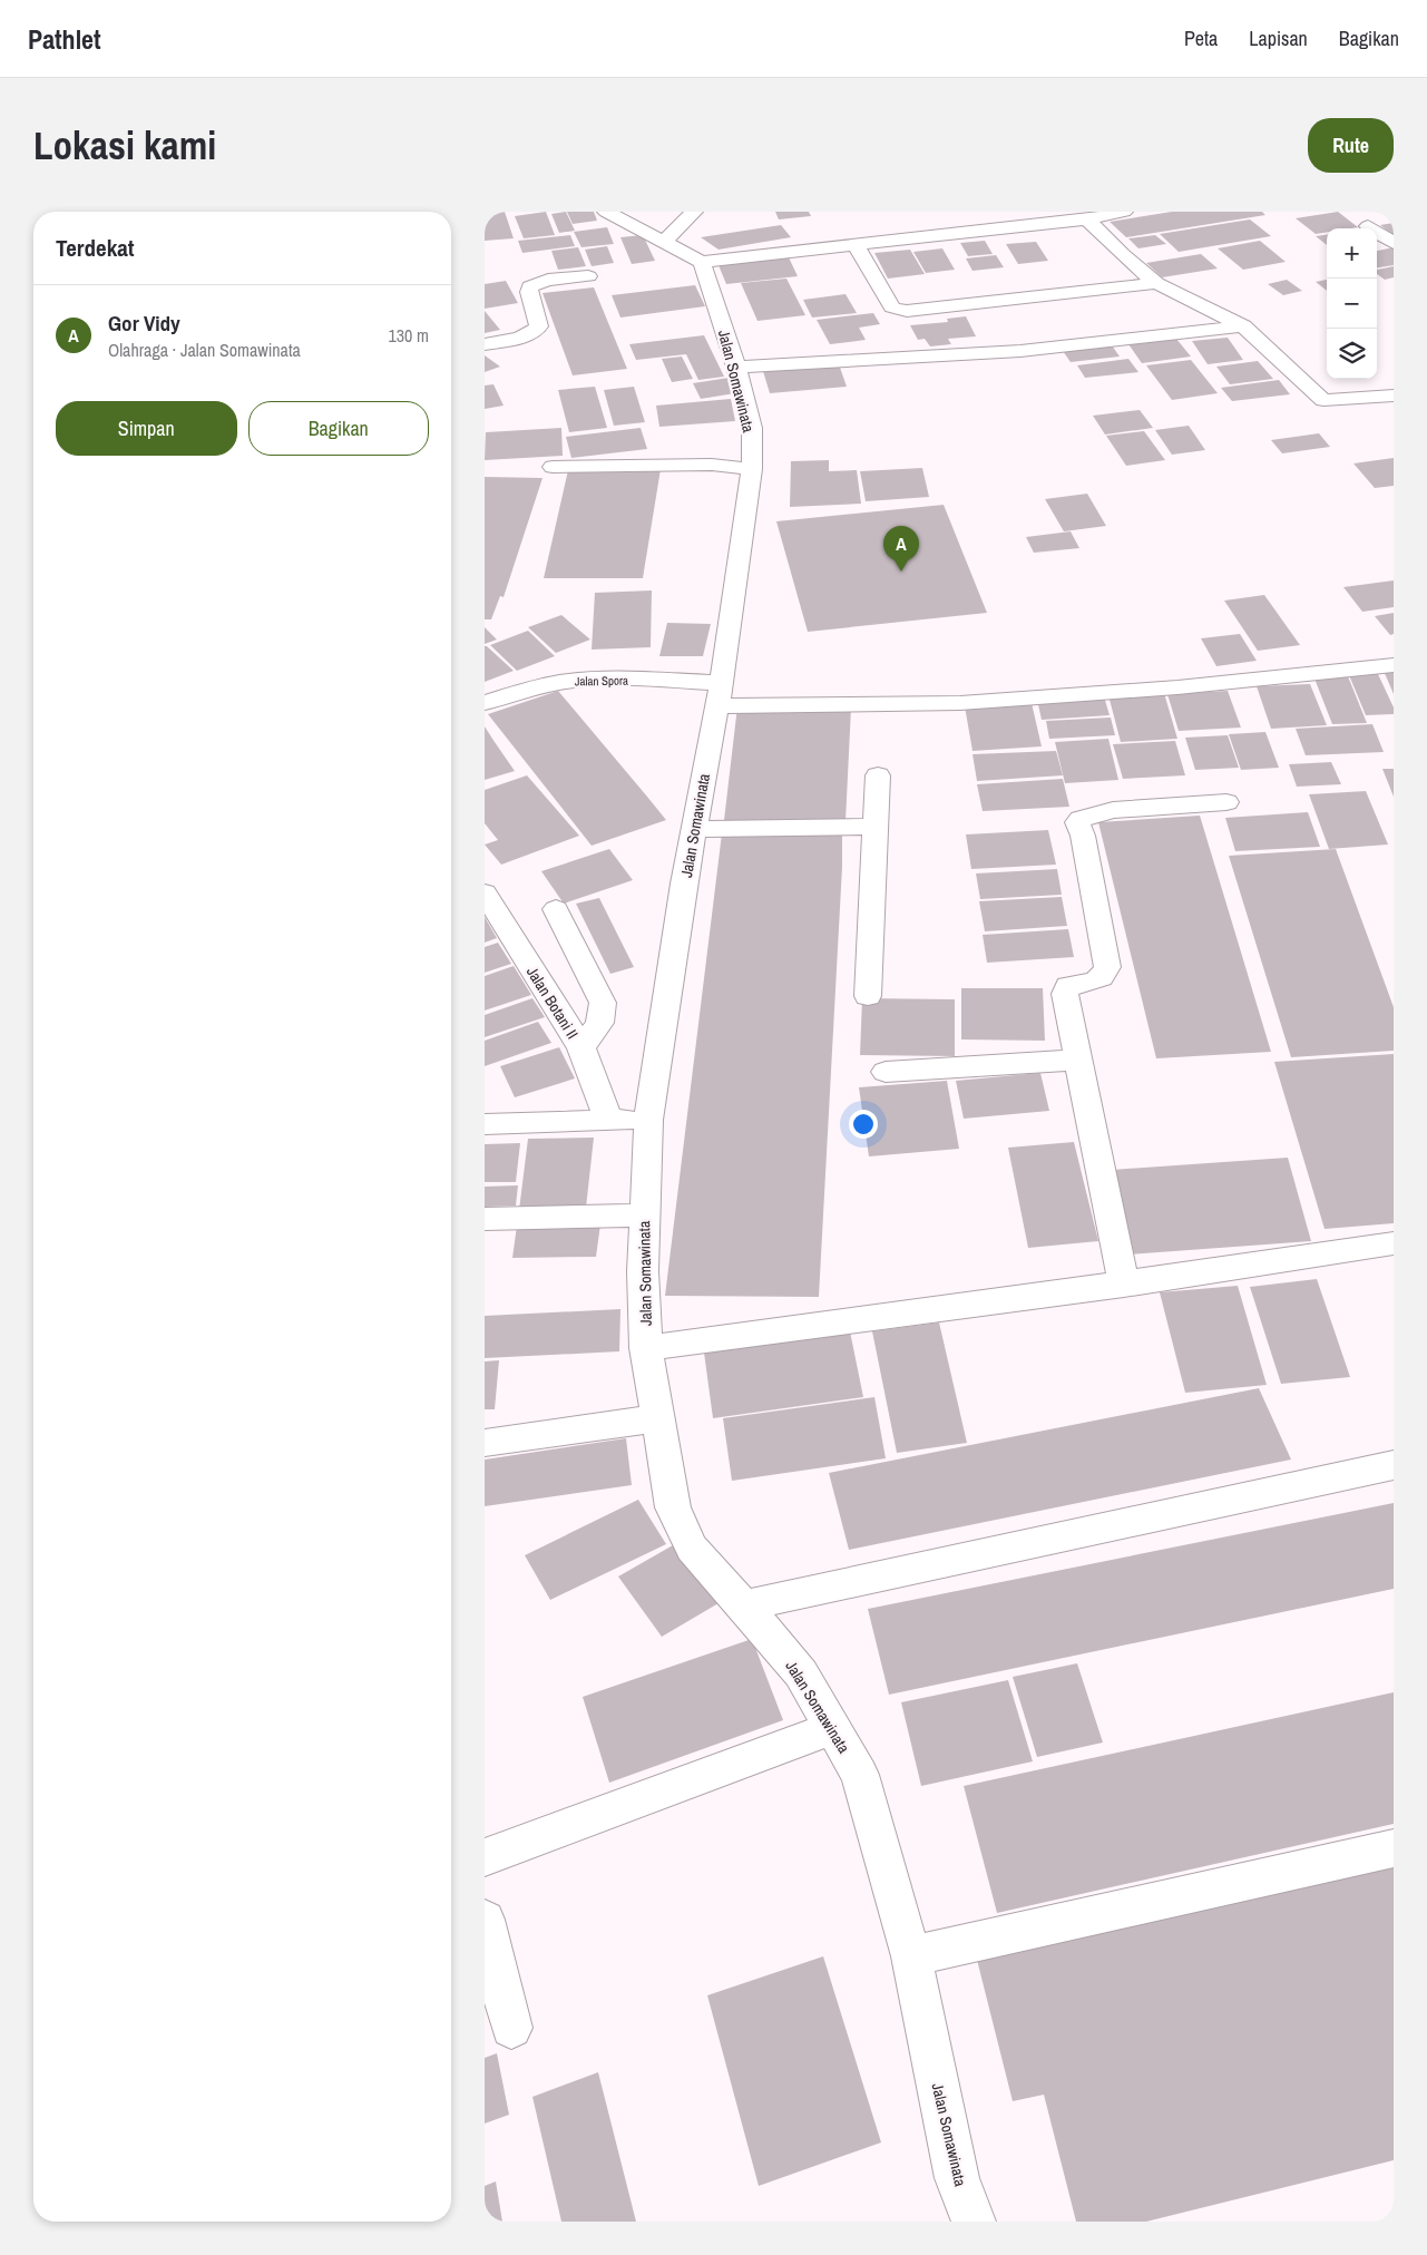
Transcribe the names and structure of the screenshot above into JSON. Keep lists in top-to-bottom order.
{
  "streets": {
    "street": ["Jalan Somawinata", "Jalan Spora", "Jalan Botani II"]
  },
  "crossings": [
    ["Jalan Somawinata", "Jalan Spora"]
  ],
  "page": {
    "header": "Pathlet",
    "nav": ["Peta", "Lapisan", "Bagikan"],
    "buttons": [
      "Rute",
      ["Simpan", "Bagikan"]
    ],
    "title": "Lokasi kami",
    "heading": "Terdekat",
    "map_buttons": ["+", "−"],
    "list": [
      {
        "mark": "A",
        "name": "Gor Vidy",
        "note": "Olahraga · Jalan Somawinata",
        "value": "130 m"
      }
    ],
    "pins": "A"
  }
}
